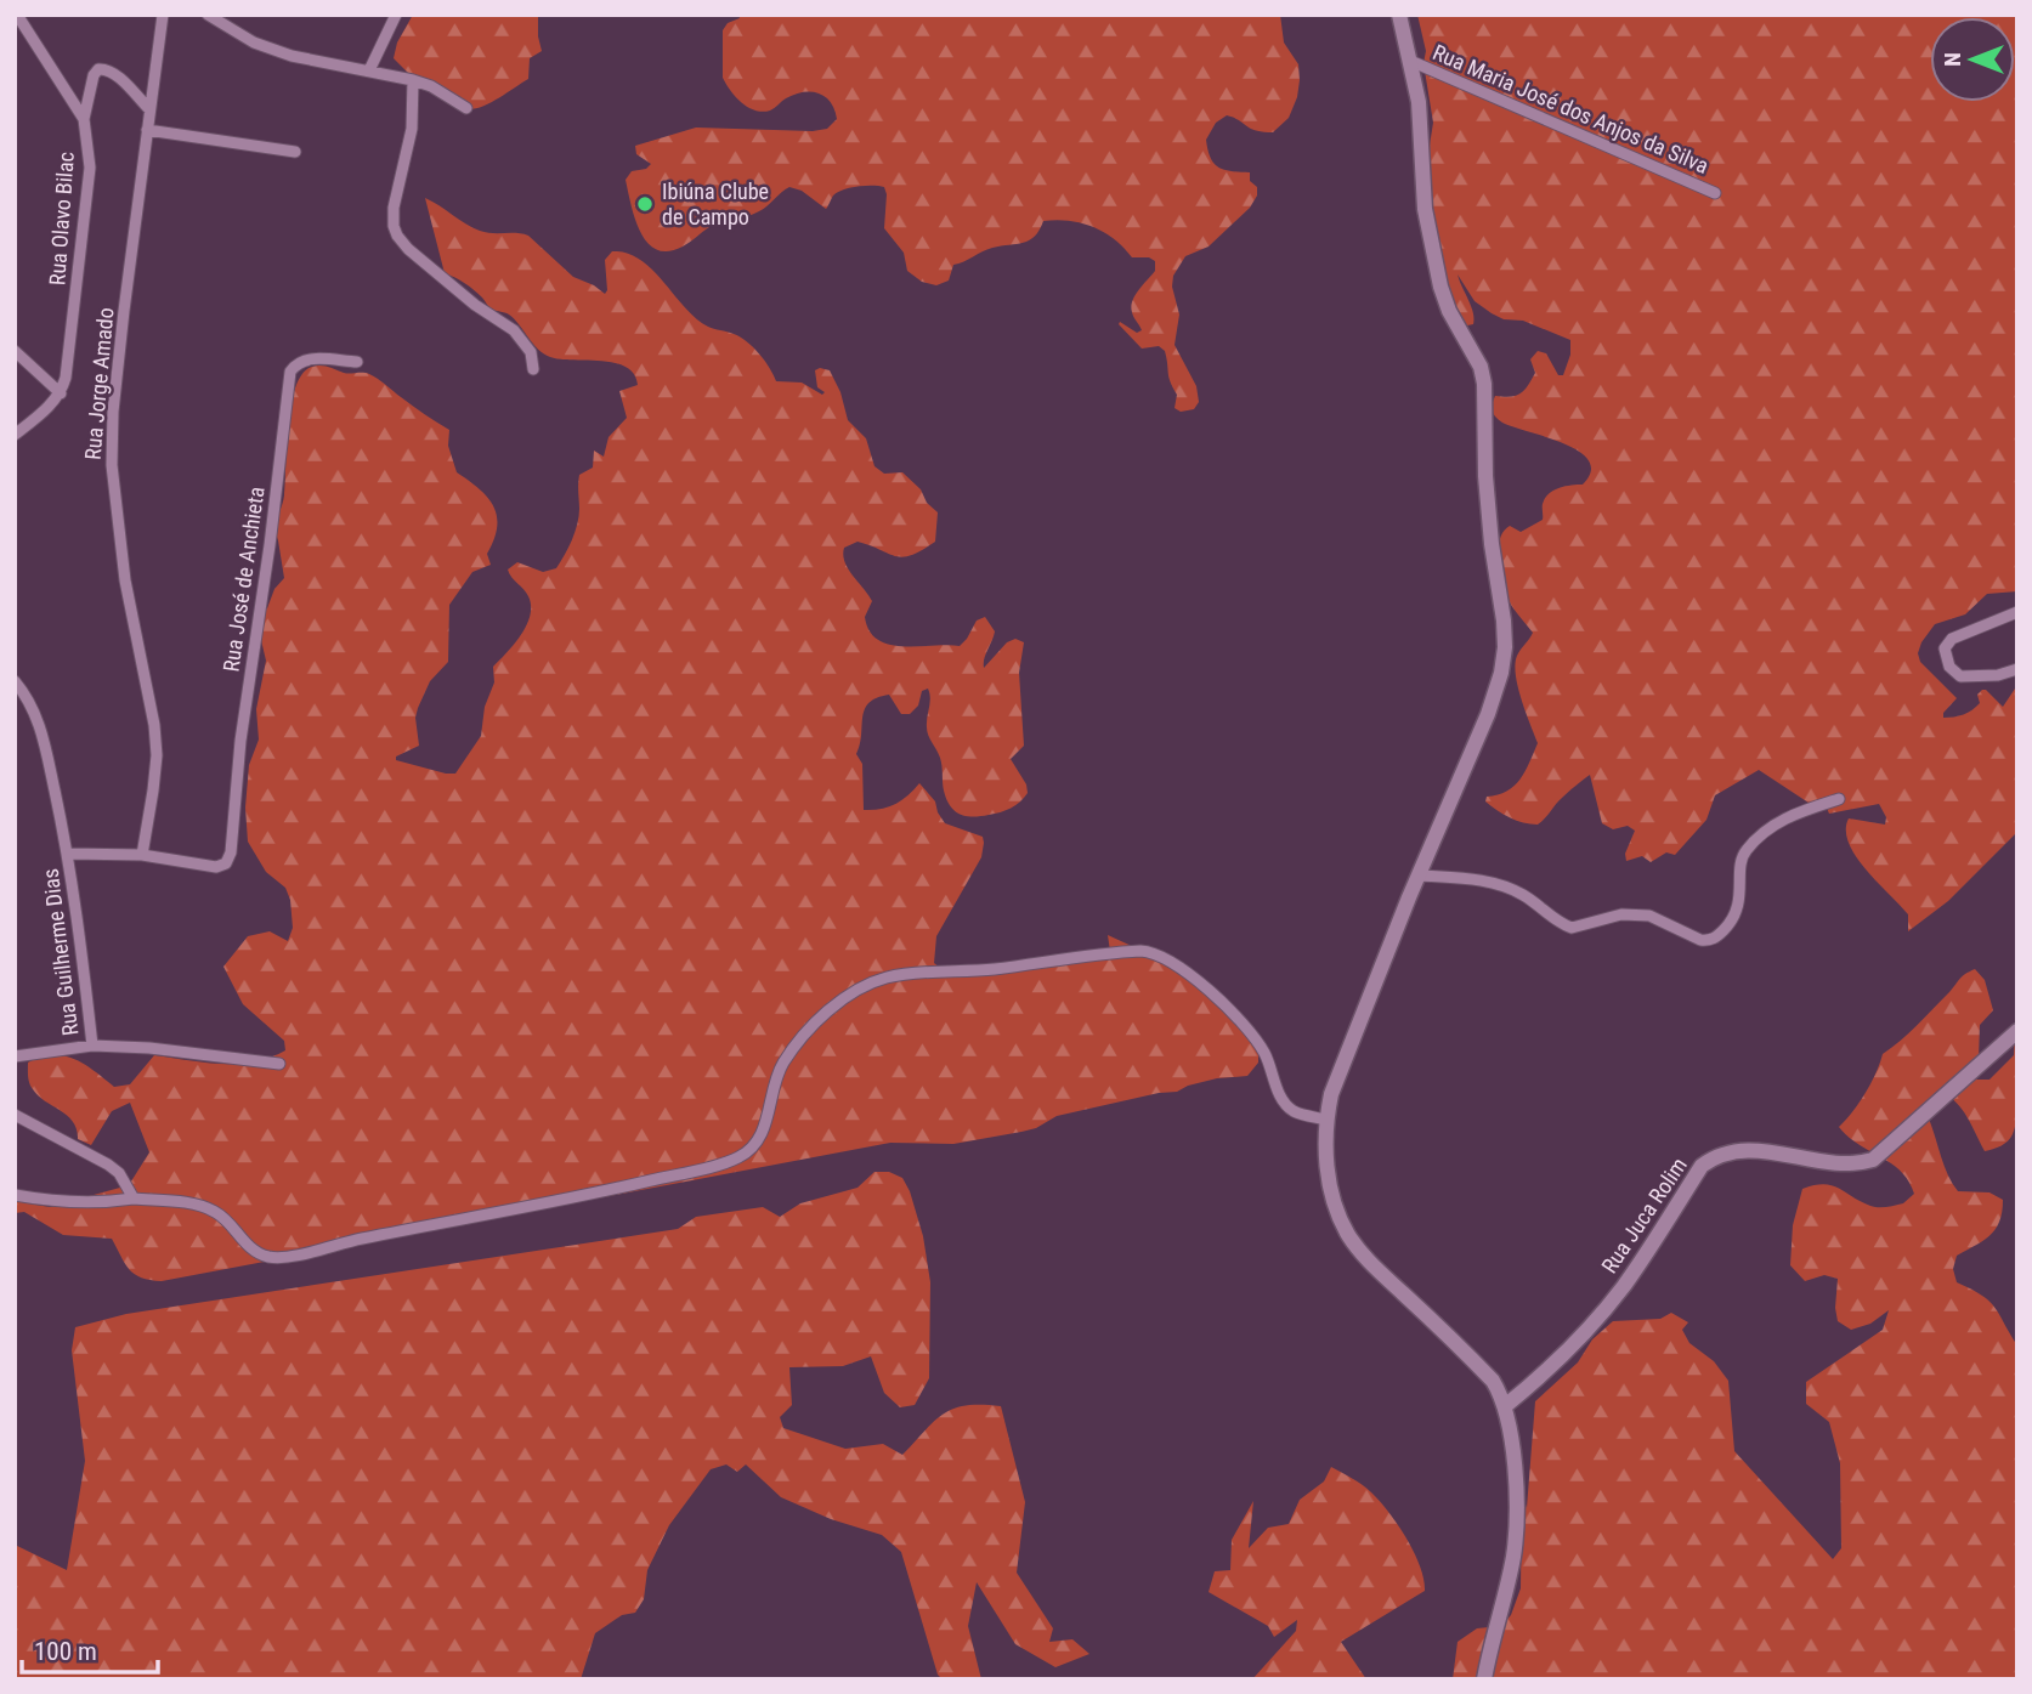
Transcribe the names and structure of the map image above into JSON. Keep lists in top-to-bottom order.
{
  "streets": {
    "street": [
      "Rua Maria José dos Anjos da Silva",
      "Rua Olavo Bilac",
      "Rua Jorge Amado",
      "Rua José de Anchieta",
      "Rua Guilherme Dias",
      "Rua Juca Rolim"
    ]
  },
  "crossings": [
    ["Rua Jorge Amado", "Rua José de Anchieta"]
  ],
  "places": ["Ibiúna Clube de Campo"],
  "scale_bar": "100 m",
  "north": "left"
}
